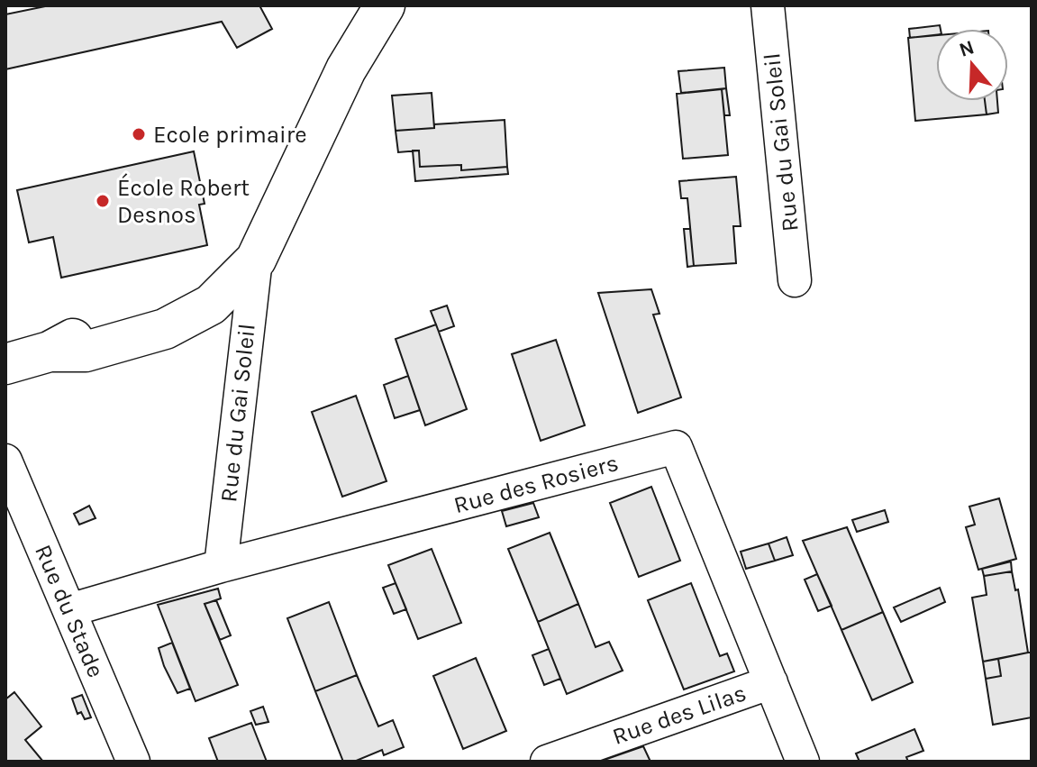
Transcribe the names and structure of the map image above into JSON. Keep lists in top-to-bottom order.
{
  "streets": {
    "street": [
      "Rue du Gai Soleil",
      "Rue des Rosiers",
      "Rue du Stade",
      "Rue des Lilas"
    ]
  },
  "crossings": [
    ["Rue du Gai Soleil", "Rue des Rosiers"],
    ["Rue des Rosiers", "Rue du Stade"],
    ["Rue des Rosiers", "Rue des Lilas"]
  ],
  "places": ["Ecole primaire", "École Robert Desnos"],
  "north": "top"
}
